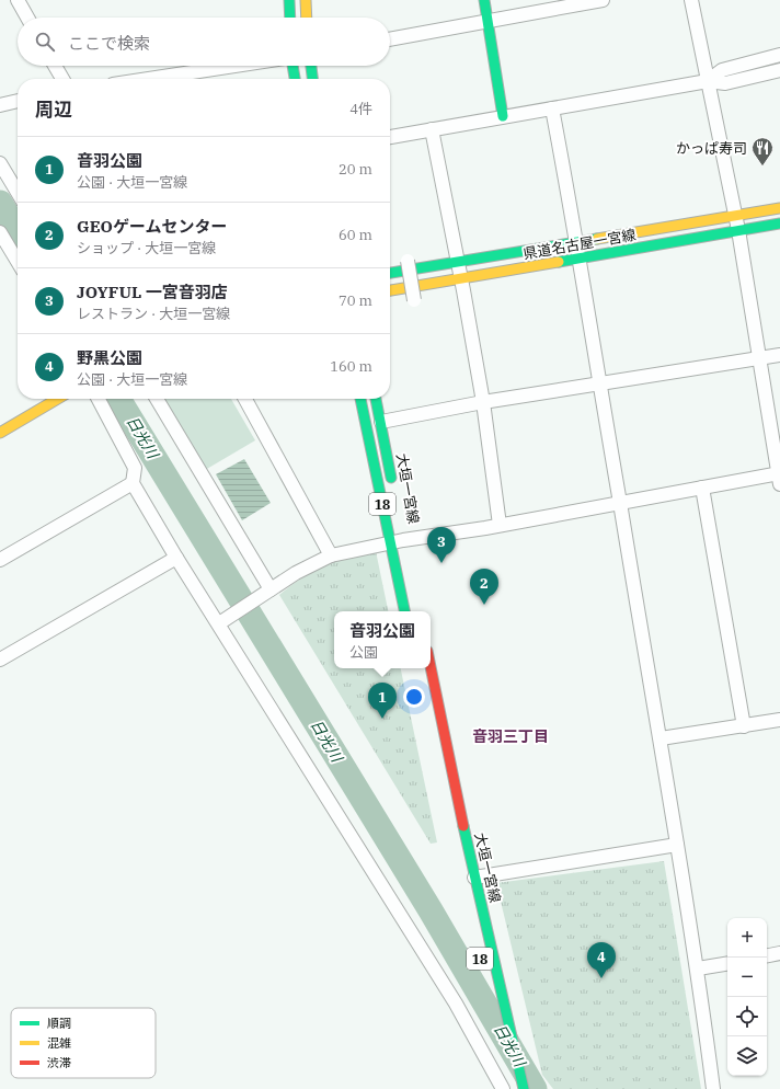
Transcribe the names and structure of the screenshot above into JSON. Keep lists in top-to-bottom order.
{
  "streets": {
    "main road": ["県道名古屋一宮線", "大垣一宮線", "18"]
  },
  "districts": ["音羽三丁目"],
  "water": ["日光川"],
  "places": {
    "restaurant": ["かっぱ寿司"]
  },
  "legend": ["順調", "混雑", "渋滞"],
  "page": {
    "search": "ここで検索",
    "heading": ["周辺", "4件"],
    "list": [
      {
        "mark": "1",
        "name": "音羽公園",
        "note": "公園 · 大垣一宮線",
        "value": "20 m"
      },
      {
        "mark": "2",
        "name": "GEOゲームセンター",
        "note": "ショップ · 大垣一宮線",
        "value": "60 m"
      },
      {
        "mark": "3",
        "name": "JOYFUL 一宮音羽店",
        "note": "レストラン · 大垣一宮線",
        "value": "70 m"
      },
      {
        "mark": "4",
        "name": "野黒公園",
        "note": "公園 · 大垣一宮線",
        "value": "160 m"
      }
    ],
    "pins": [
      "3",
      "2",
      "1",
      "4"
    ],
    "popup": ["音羽公園", "公園"],
    "map_buttons": ["+", "−"]
  }
}
